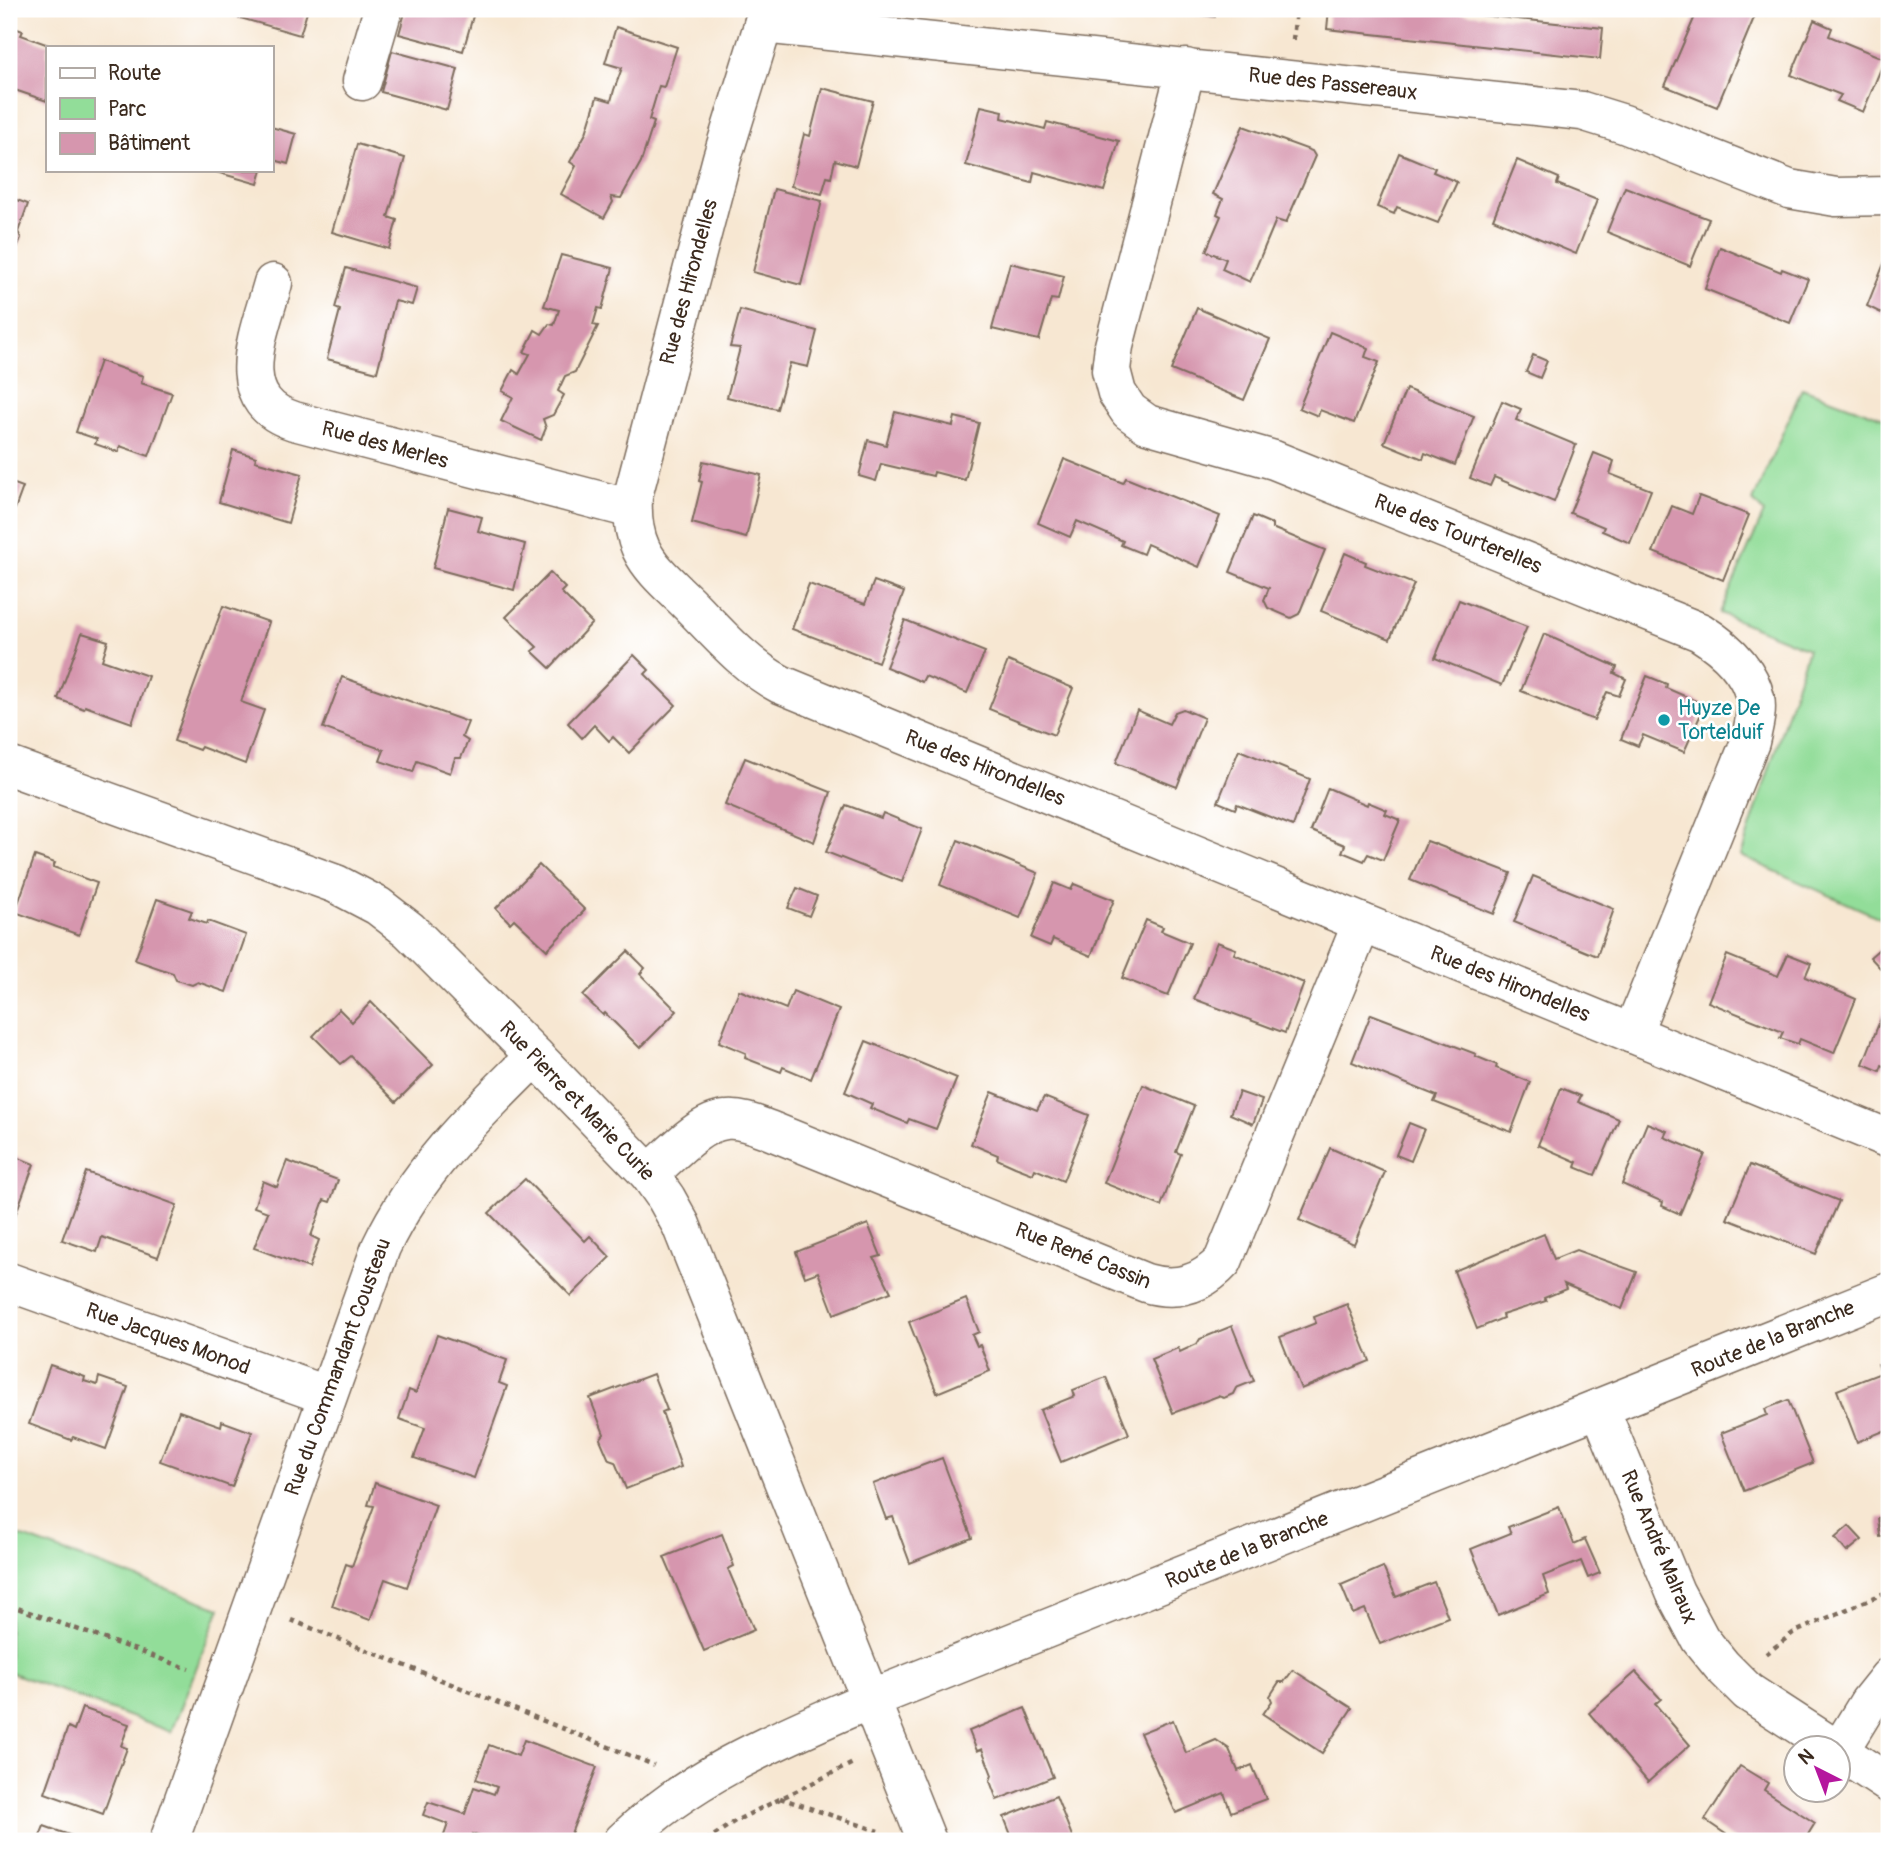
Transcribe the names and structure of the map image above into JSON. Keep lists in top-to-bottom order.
{
  "streets": {
    "street": [
      "Rue des Passereaux",
      "Rue des Hirondelles",
      "Rue des Merles",
      "Rue des Tourterelles",
      "Rue Pierre et Marie Curie",
      "Rue René Cassin",
      "Rue Jacques Monod",
      "Route de la Branche",
      "Rue du Commandant Cousteau",
      "Rue André Malraux"
    ]
  },
  "crossings": [
    ["Rue des Passereaux", "Rue des Hirondelles"],
    ["Rue des Passereaux", "Rue des Tourterelles"],
    ["Rue des Hirondelles", "Rue des Merles"],
    ["Rue des Hirondelles", "Rue des Tourterelles"],
    ["Rue des Hirondelles", "Rue René Cassin"],
    ["Rue Pierre et Marie Curie", "Rue René Cassin"],
    ["Rue Pierre et Marie Curie", "Route de la Branche"],
    ["Rue Pierre et Marie Curie", "Rue du Commandant Cousteau"],
    ["Rue Jacques Monod", "Rue du Commandant Cousteau"],
    ["Route de la Branche", "Rue André Malraux"]
  ],
  "places": ["Huyze De Tortelduif"],
  "legend": ["Route", "Parc", "Bâtiment"],
  "north": "top left"
}
